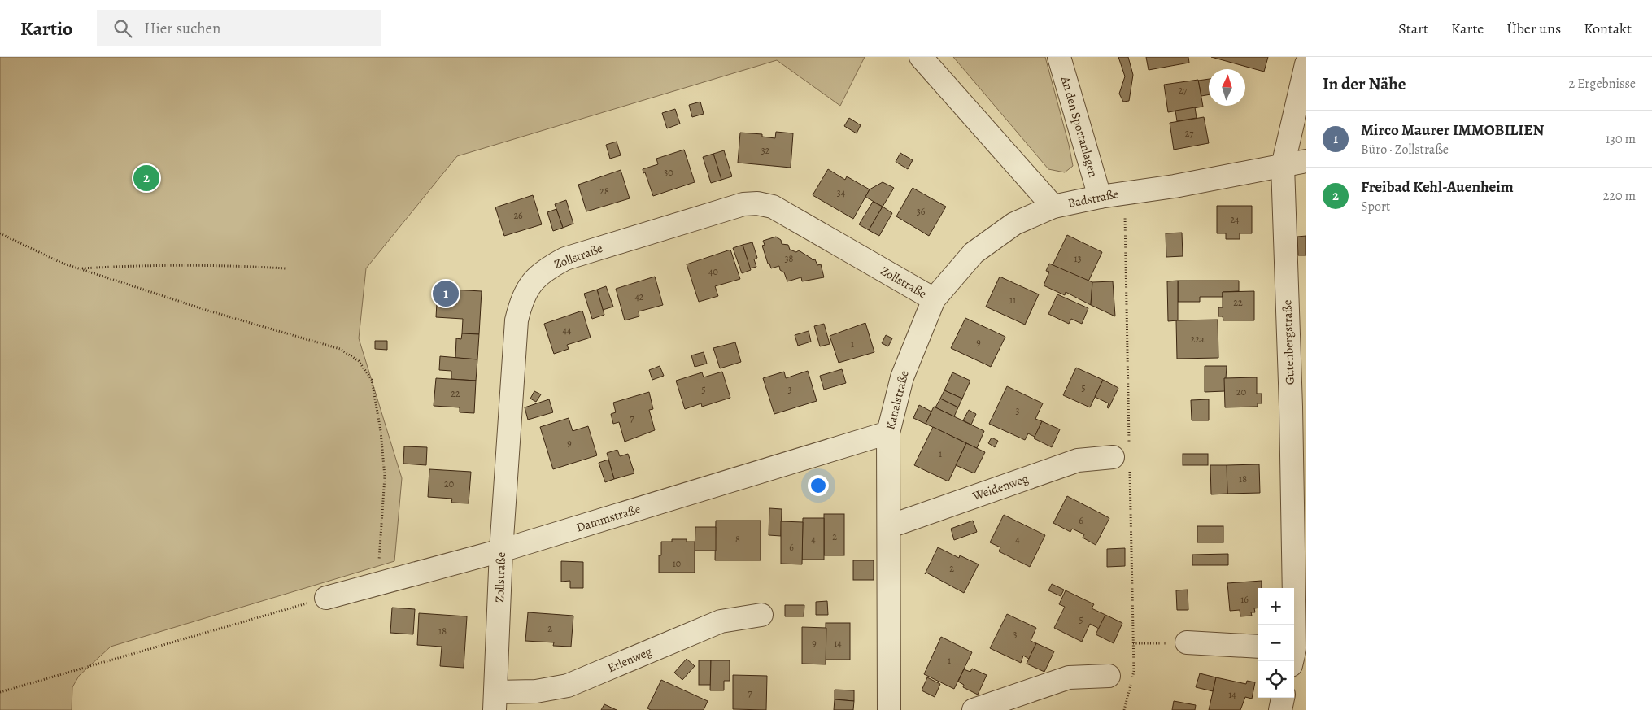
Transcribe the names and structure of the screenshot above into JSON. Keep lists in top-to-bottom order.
{
  "streets": {
    "street": [
      "An den Sportanlagen",
      "Badstraße",
      "Zollstraße",
      "Gutenbergstraße",
      "Kanalstraße",
      "Weidenweg",
      "Dammstraße",
      "Erlenweg"
    ]
  },
  "crossings": [
    ["An den Sportanlagen", "Badstraße"],
    ["Badstraße", "Gutenbergstraße"],
    ["Badstraße", "Kanalstraße"],
    ["Zollstraße", "Kanalstraße"],
    ["Zollstraße", "Dammstraße"],
    ["Zollstraße", "Erlenweg"],
    ["Kanalstraße", "Weidenweg"],
    ["Kanalstraße", "Dammstraße"]
  ],
  "house_numbers": [
    "27",
    "27",
    "32",
    "30",
    "28",
    "34",
    "36",
    "26",
    "24",
    "38",
    "13",
    "40",
    "42",
    "11",
    "22",
    "44",
    "22a",
    "9",
    "1",
    "5",
    "5",
    "3",
    "20",
    "22",
    "3",
    "7",
    "9",
    "1",
    "18",
    "20",
    "6",
    "2",
    "8",
    "4",
    "4",
    "6",
    "10",
    "2",
    "16",
    "5",
    "2",
    "18",
    "3",
    "9",
    "14",
    "1",
    "7",
    "14"
  ],
  "north": "top",
  "page": {
    "header": "Kartio",
    "search": "Hier suchen",
    "nav": [
      "Start",
      "Karte",
      "Über uns",
      "Kontakt"
    ],
    "heading": ["In der Nähe", "2 Ergebnisse"],
    "list": [
      {
        "mark": "1",
        "name": "Mirco Maurer IMMOBILIEN",
        "note": "Büro · Zollstraße",
        "value": "130 m"
      },
      {
        "mark": "2",
        "name": "Freibad Kehl-Auenheim",
        "note": "Sport",
        "value": "220 m"
      }
    ],
    "pins": ["2", "1"],
    "map_buttons": ["+", "−"]
  }
}
